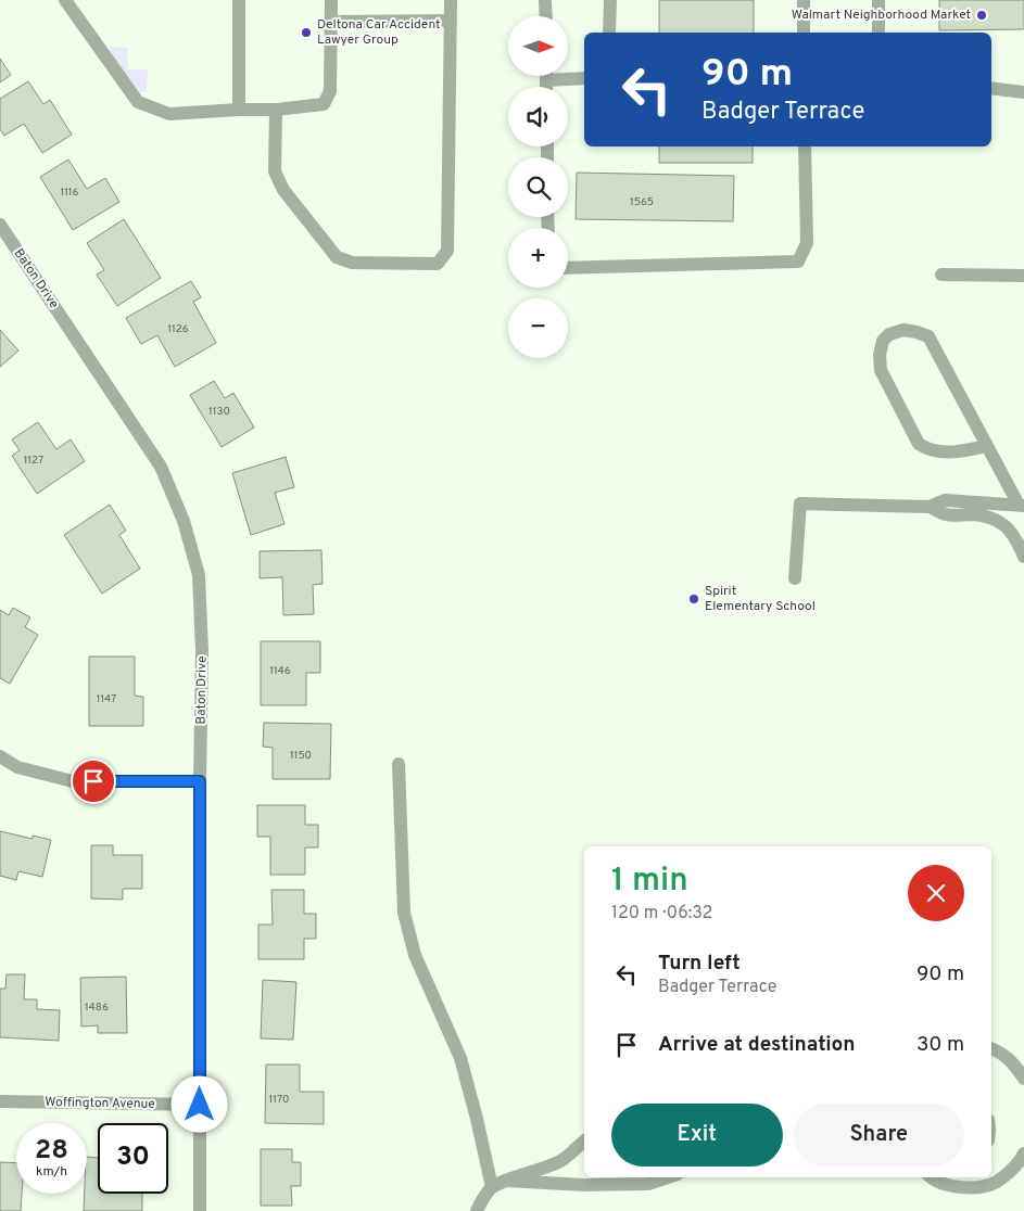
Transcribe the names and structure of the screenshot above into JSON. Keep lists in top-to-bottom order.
{
  "streets": {
    "street": ["Baton Drive", "Woffington Avenue"]
  },
  "crossings": [
    ["Baton Drive", "Woffington Avenue"]
  ],
  "places": ["Walmart Neighborhood Market", "Deltona Car Accident Lawyer Group", "Spirit Elementary School"],
  "house_numbers": [
    "1116",
    "1565",
    "1126",
    "1130",
    "1127",
    "1146",
    "1147",
    "1150",
    "1486",
    "1170"
  ],
  "north": "right",
  "page": {
    "map_buttons": ["+", "−"],
    "turn": ["90 m", "Badger Terrace"],
    "heading": ["1 min", "120 m · 06:32"],
    "list": [
      {
        "name": "Turn left",
        "note": "Badger Terrace",
        "value": "90 m"
      },
      {
        "name": "Arrive at destination",
        "value": "30 m"
      }
    ],
    "buttons": ["Exit", "Share"],
    "speed": "28 km/h",
    "limit": "30"
  }
}
